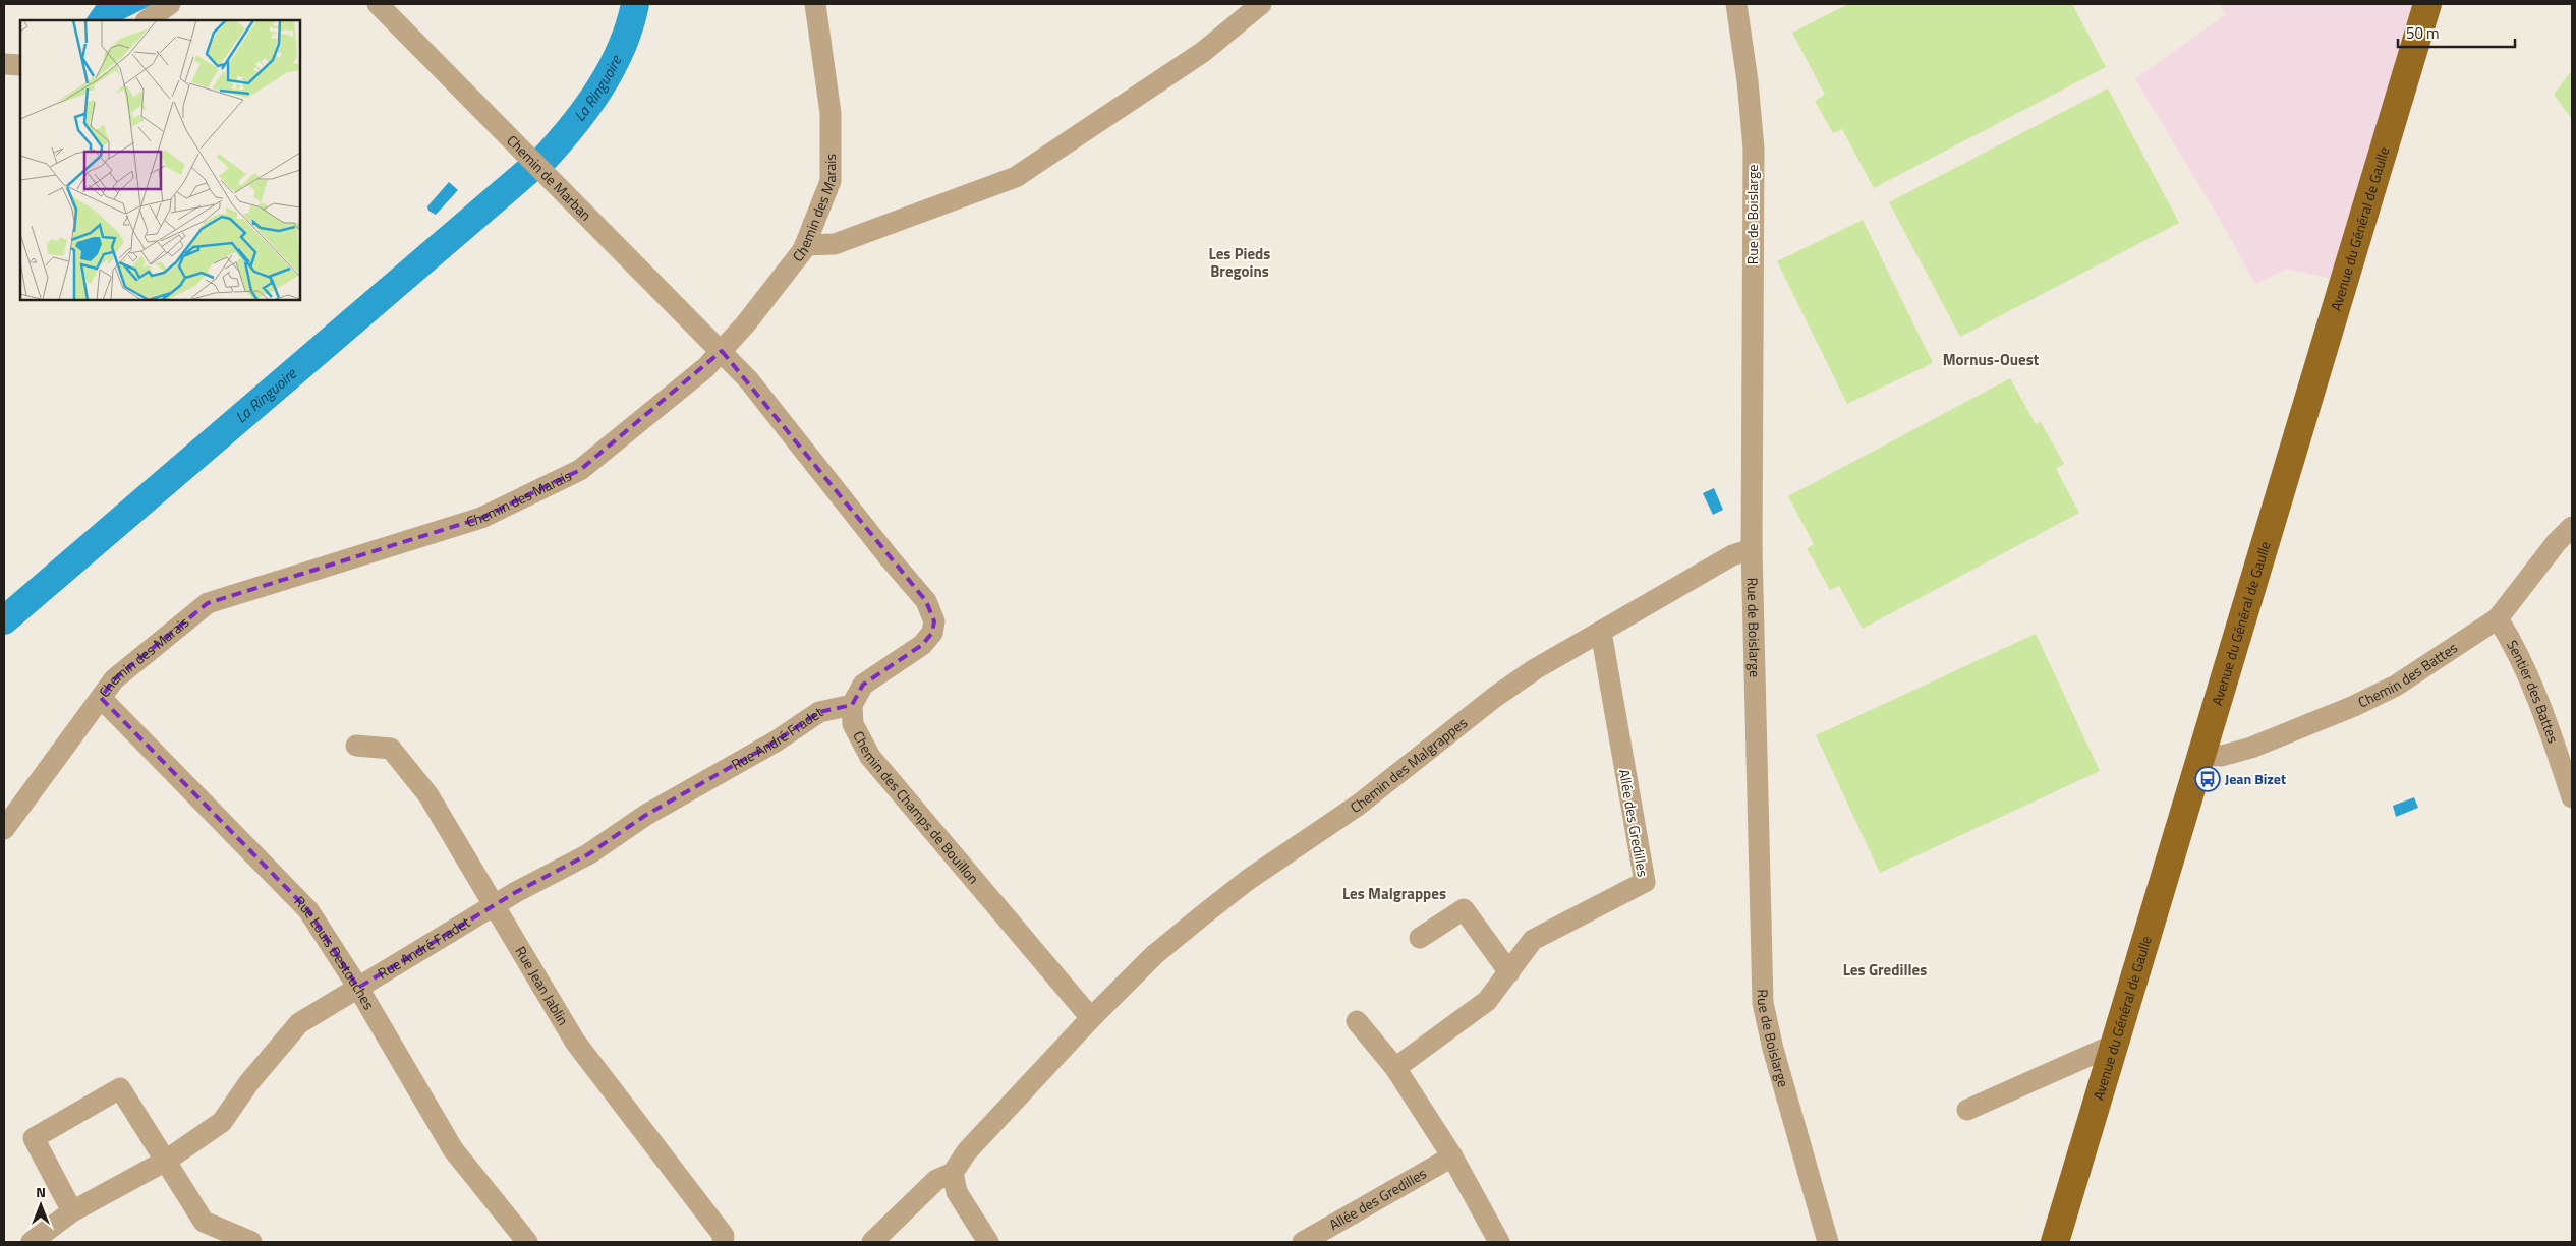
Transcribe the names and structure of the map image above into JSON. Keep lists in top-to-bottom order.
{
  "streets": {
    "main road": ["Avenue du Général de Gaulle"],
    "street": [
      "Chemin de Marban",
      "Chemin des Marais",
      "Rue de Boislarge",
      "Chemin des Battes",
      "Sentier des Battes",
      "Rue André Fradet",
      "Chemin des Malgrappes",
      "Chemin des Champs de Bouillon",
      "Allée des Gredilles",
      "Rue Louis Destouches",
      "Rue Jean Jablin"
    ]
  },
  "crossings": [
    ["Chemin de Marban", "Chemin des Marais"],
    ["Chemin des Marais", "Rue Louis Destouches"],
    ["Rue de Boislarge", "Chemin des Malgrappes"],
    ["Avenue du Général de Gaulle", "Chemin des Battes"],
    ["Chemin des Battes", "Sentier des Battes"],
    ["Rue André Fradet", "Chemin des Champs de Bouillon"],
    ["Rue André Fradet", "Rue Louis Destouches"],
    ["Rue André Fradet", "Rue Jean Jablin"],
    ["Chemin des Malgrappes", "Chemin des Champs de Bouillon"],
    ["Chemin des Malgrappes", "Allée des Gredilles"]
  ],
  "districts": [
    "Les Pieds Bregoins",
    "Mornus-Ouest",
    "Les Malgrappes",
    "Les Gredilles"
  ],
  "water": ["La Ringuoire"],
  "places": {
    "bus stop": ["Jean Bizet"]
  },
  "scale_bar": "50 m",
  "north": "top"
}
